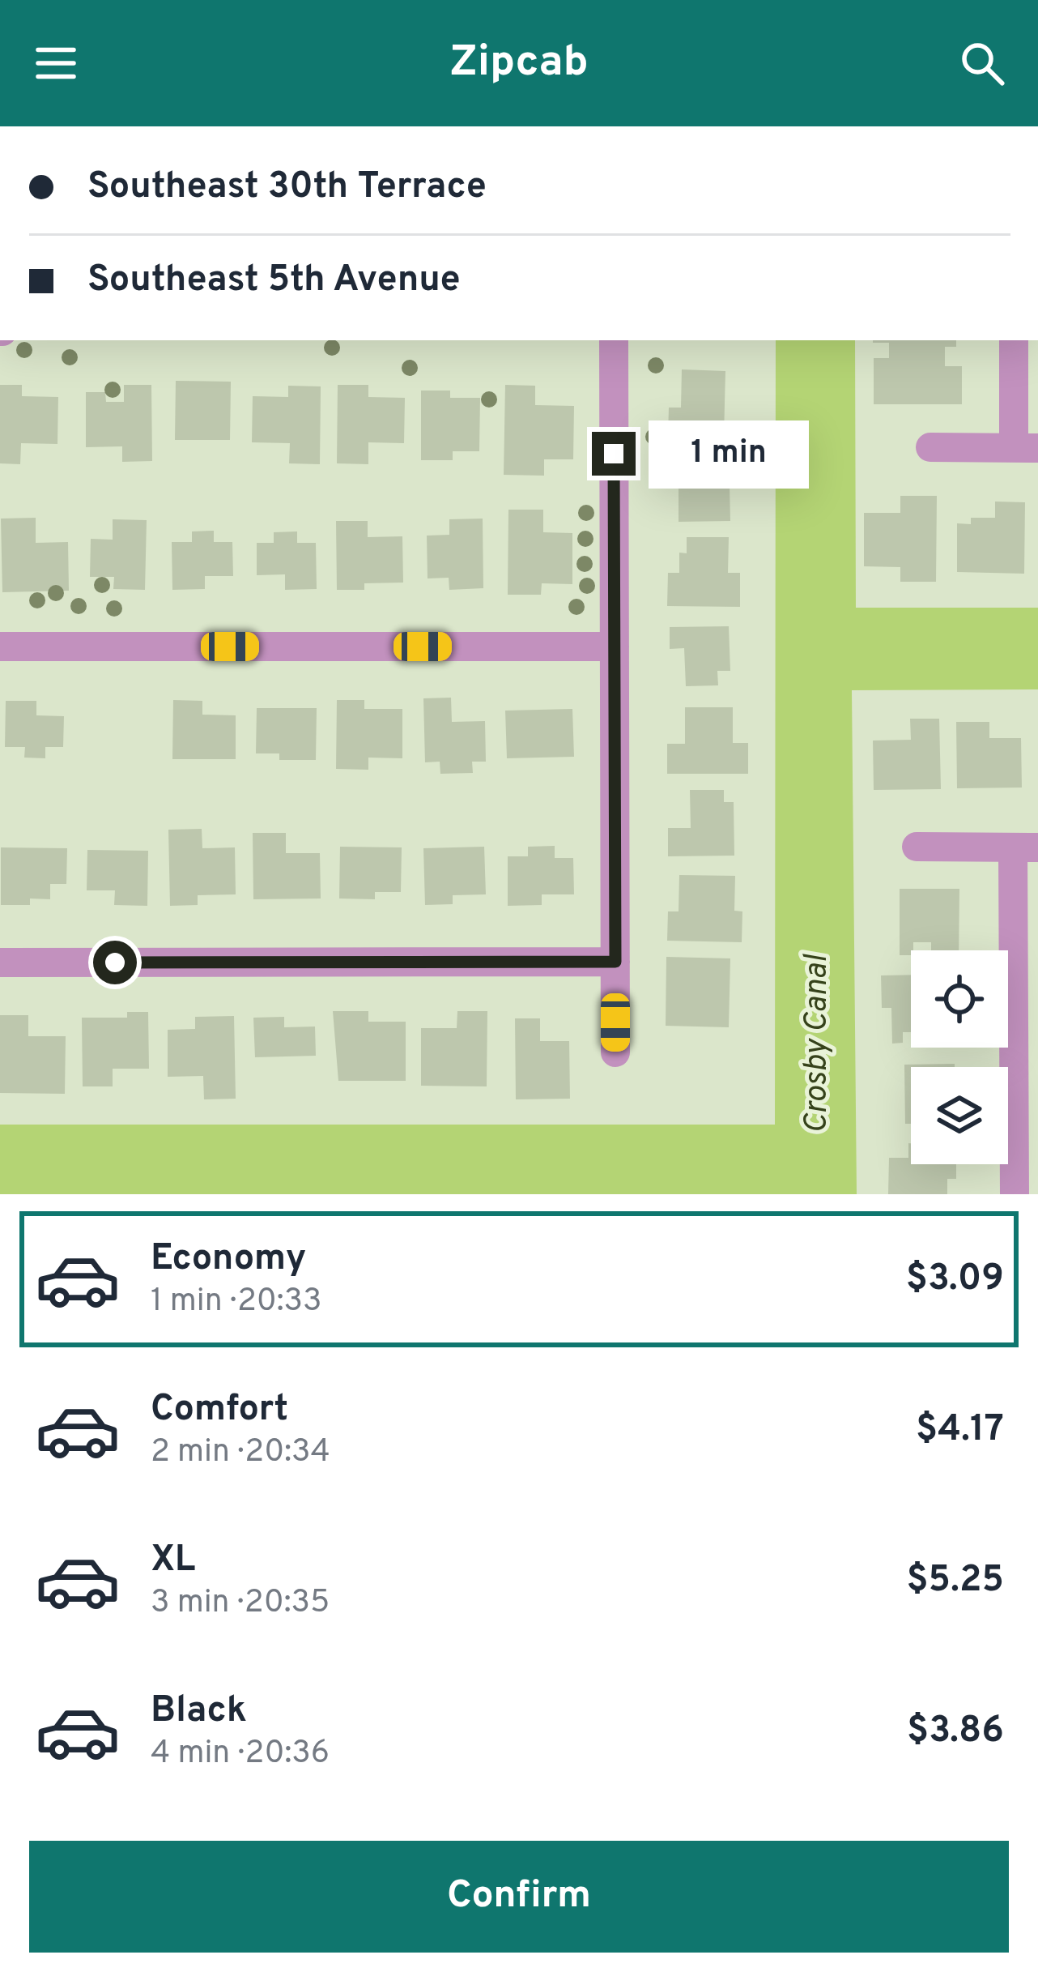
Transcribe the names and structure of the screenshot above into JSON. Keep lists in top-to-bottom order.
{
  "water": ["Crosby Canal"],
  "page": {
    "header": "Zipcab",
    "banner": ["Southeast 30th Terrace", "Southeast 5th Avenue"],
    "bubble": "1 min",
    "list": [
      {
        "name": "Economy",
        "note": "1 min · 20:33",
        "value": "$3.09"
      },
      {
        "name": "Comfort",
        "note": "2 min · 20:34",
        "value": "$4.17"
      },
      {
        "name": "XL",
        "note": "3 min · 20:35",
        "value": "$5.25"
      },
      {
        "name": "Black",
        "note": "4 min · 20:36",
        "value": "$3.86"
      }
    ],
    "buttons": "Confirm"
  }
}
